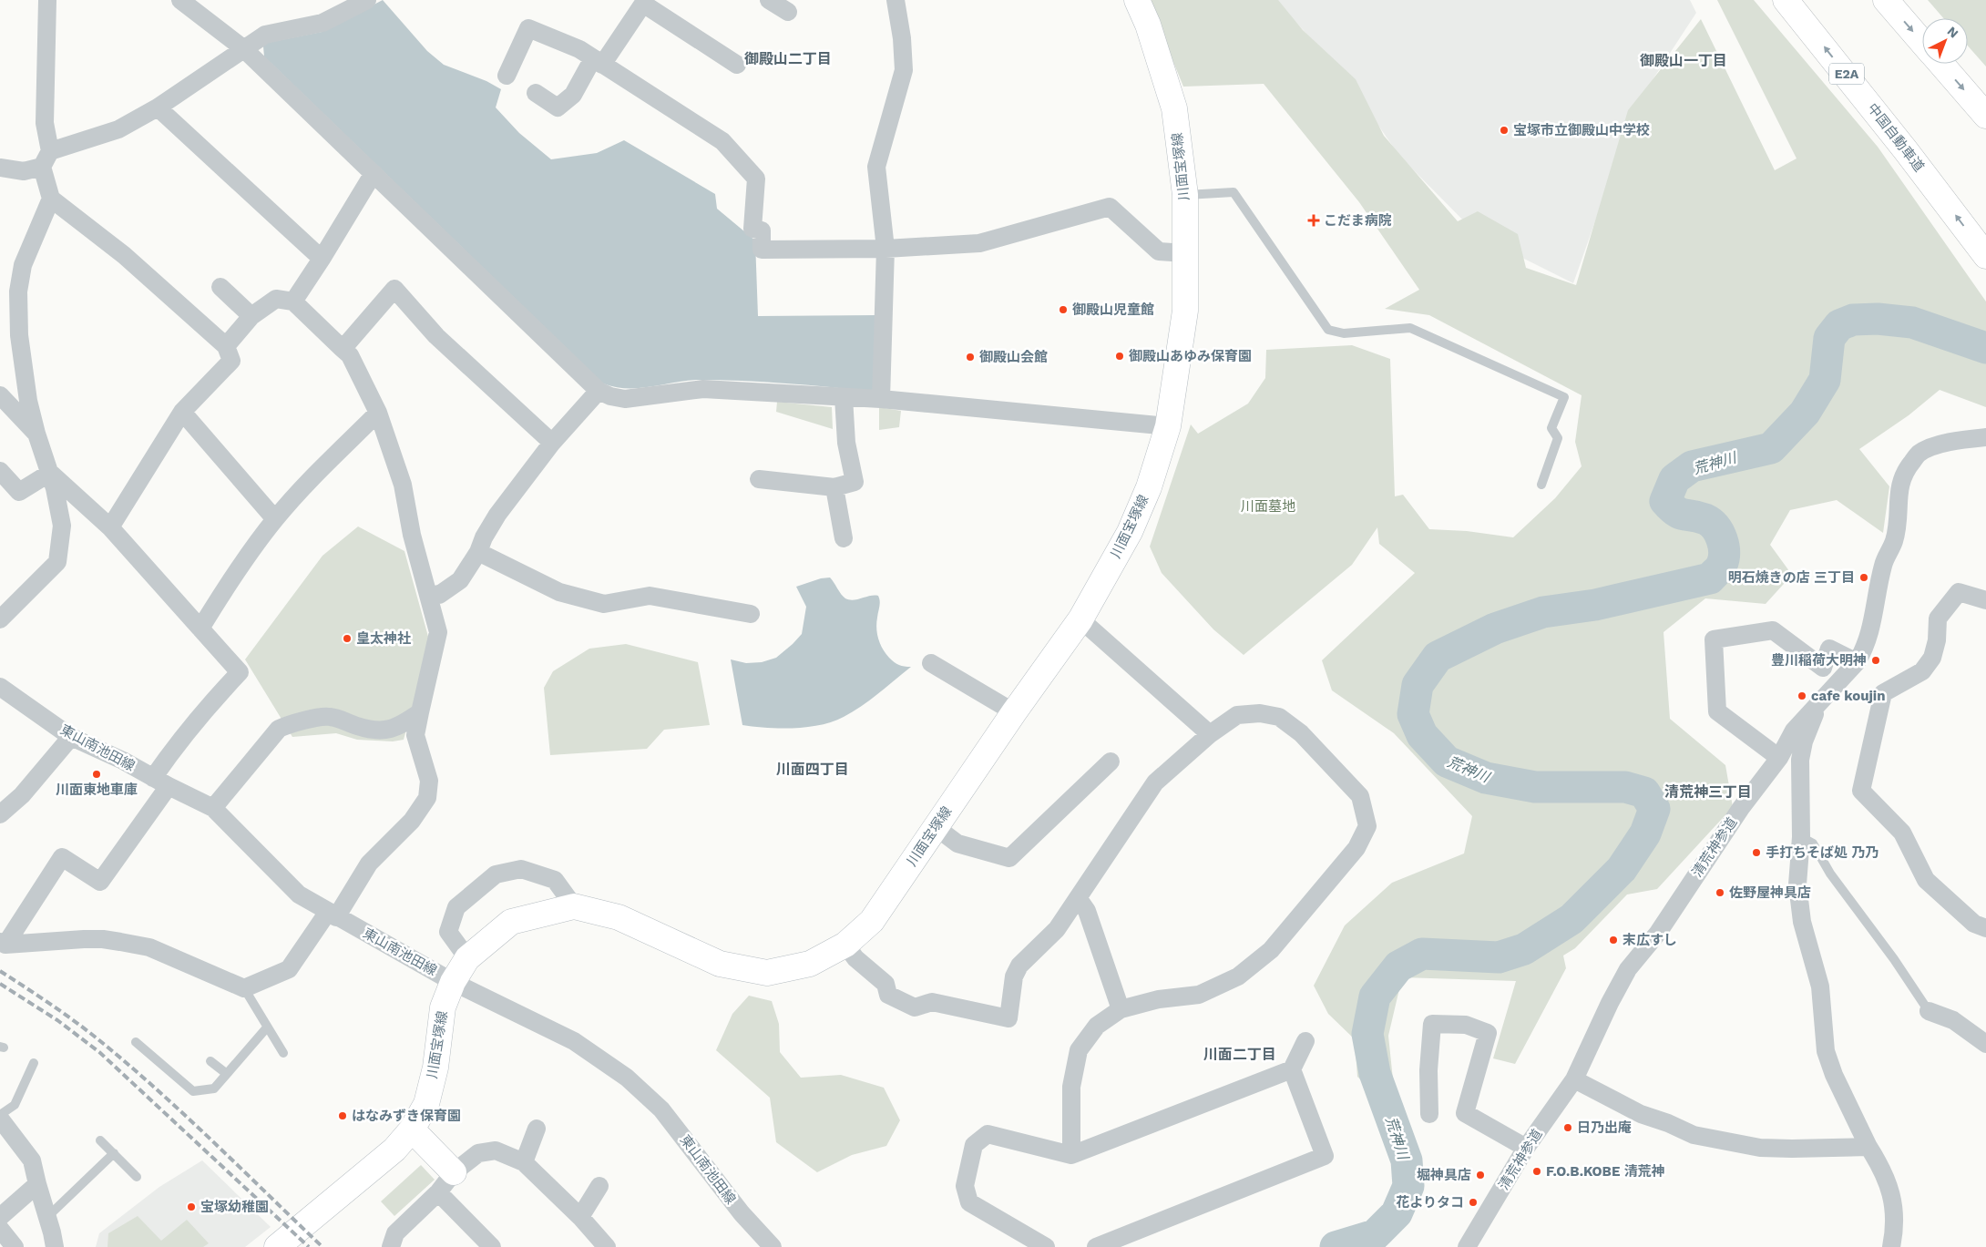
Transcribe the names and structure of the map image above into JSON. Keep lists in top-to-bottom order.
{
  "streets": {
    "main road": ["E2A", "中国自動車道", "川面宝塚線"],
    "street": ["東山南池田線", "清荒神参道"]
  },
  "crossings": [
    ["川面宝塚線", "東山南池田線"]
  ],
  "districts": [
    "御殿山二丁目",
    "御殿山一丁目",
    "川面四丁目",
    "清荒神三丁目",
    "川面二丁目"
  ],
  "water": ["荒神川"],
  "parks": ["川面墓地"],
  "places": {
    "other": [
      "宝塚市立御殿山中学校",
      "御殿山児童館",
      "御殿山あゆみ保育園",
      "御殿山会館",
      "明石焼きの店 三丁目",
      "皇太神社",
      "豊川稲荷大明神",
      "cafe koujin",
      "川面東地車庫",
      "手打ちそば処 乃乃",
      "佐野屋神具店",
      "末広すし",
      "はなみずき保育園",
      "日乃出庵",
      "F.O.B.KOBE 清荒神",
      "堀神具店",
      "花よりタコ",
      "宝塚幼稚園"
    ],
    "health": ["こだま病院"]
  },
  "north": "top right"
}
